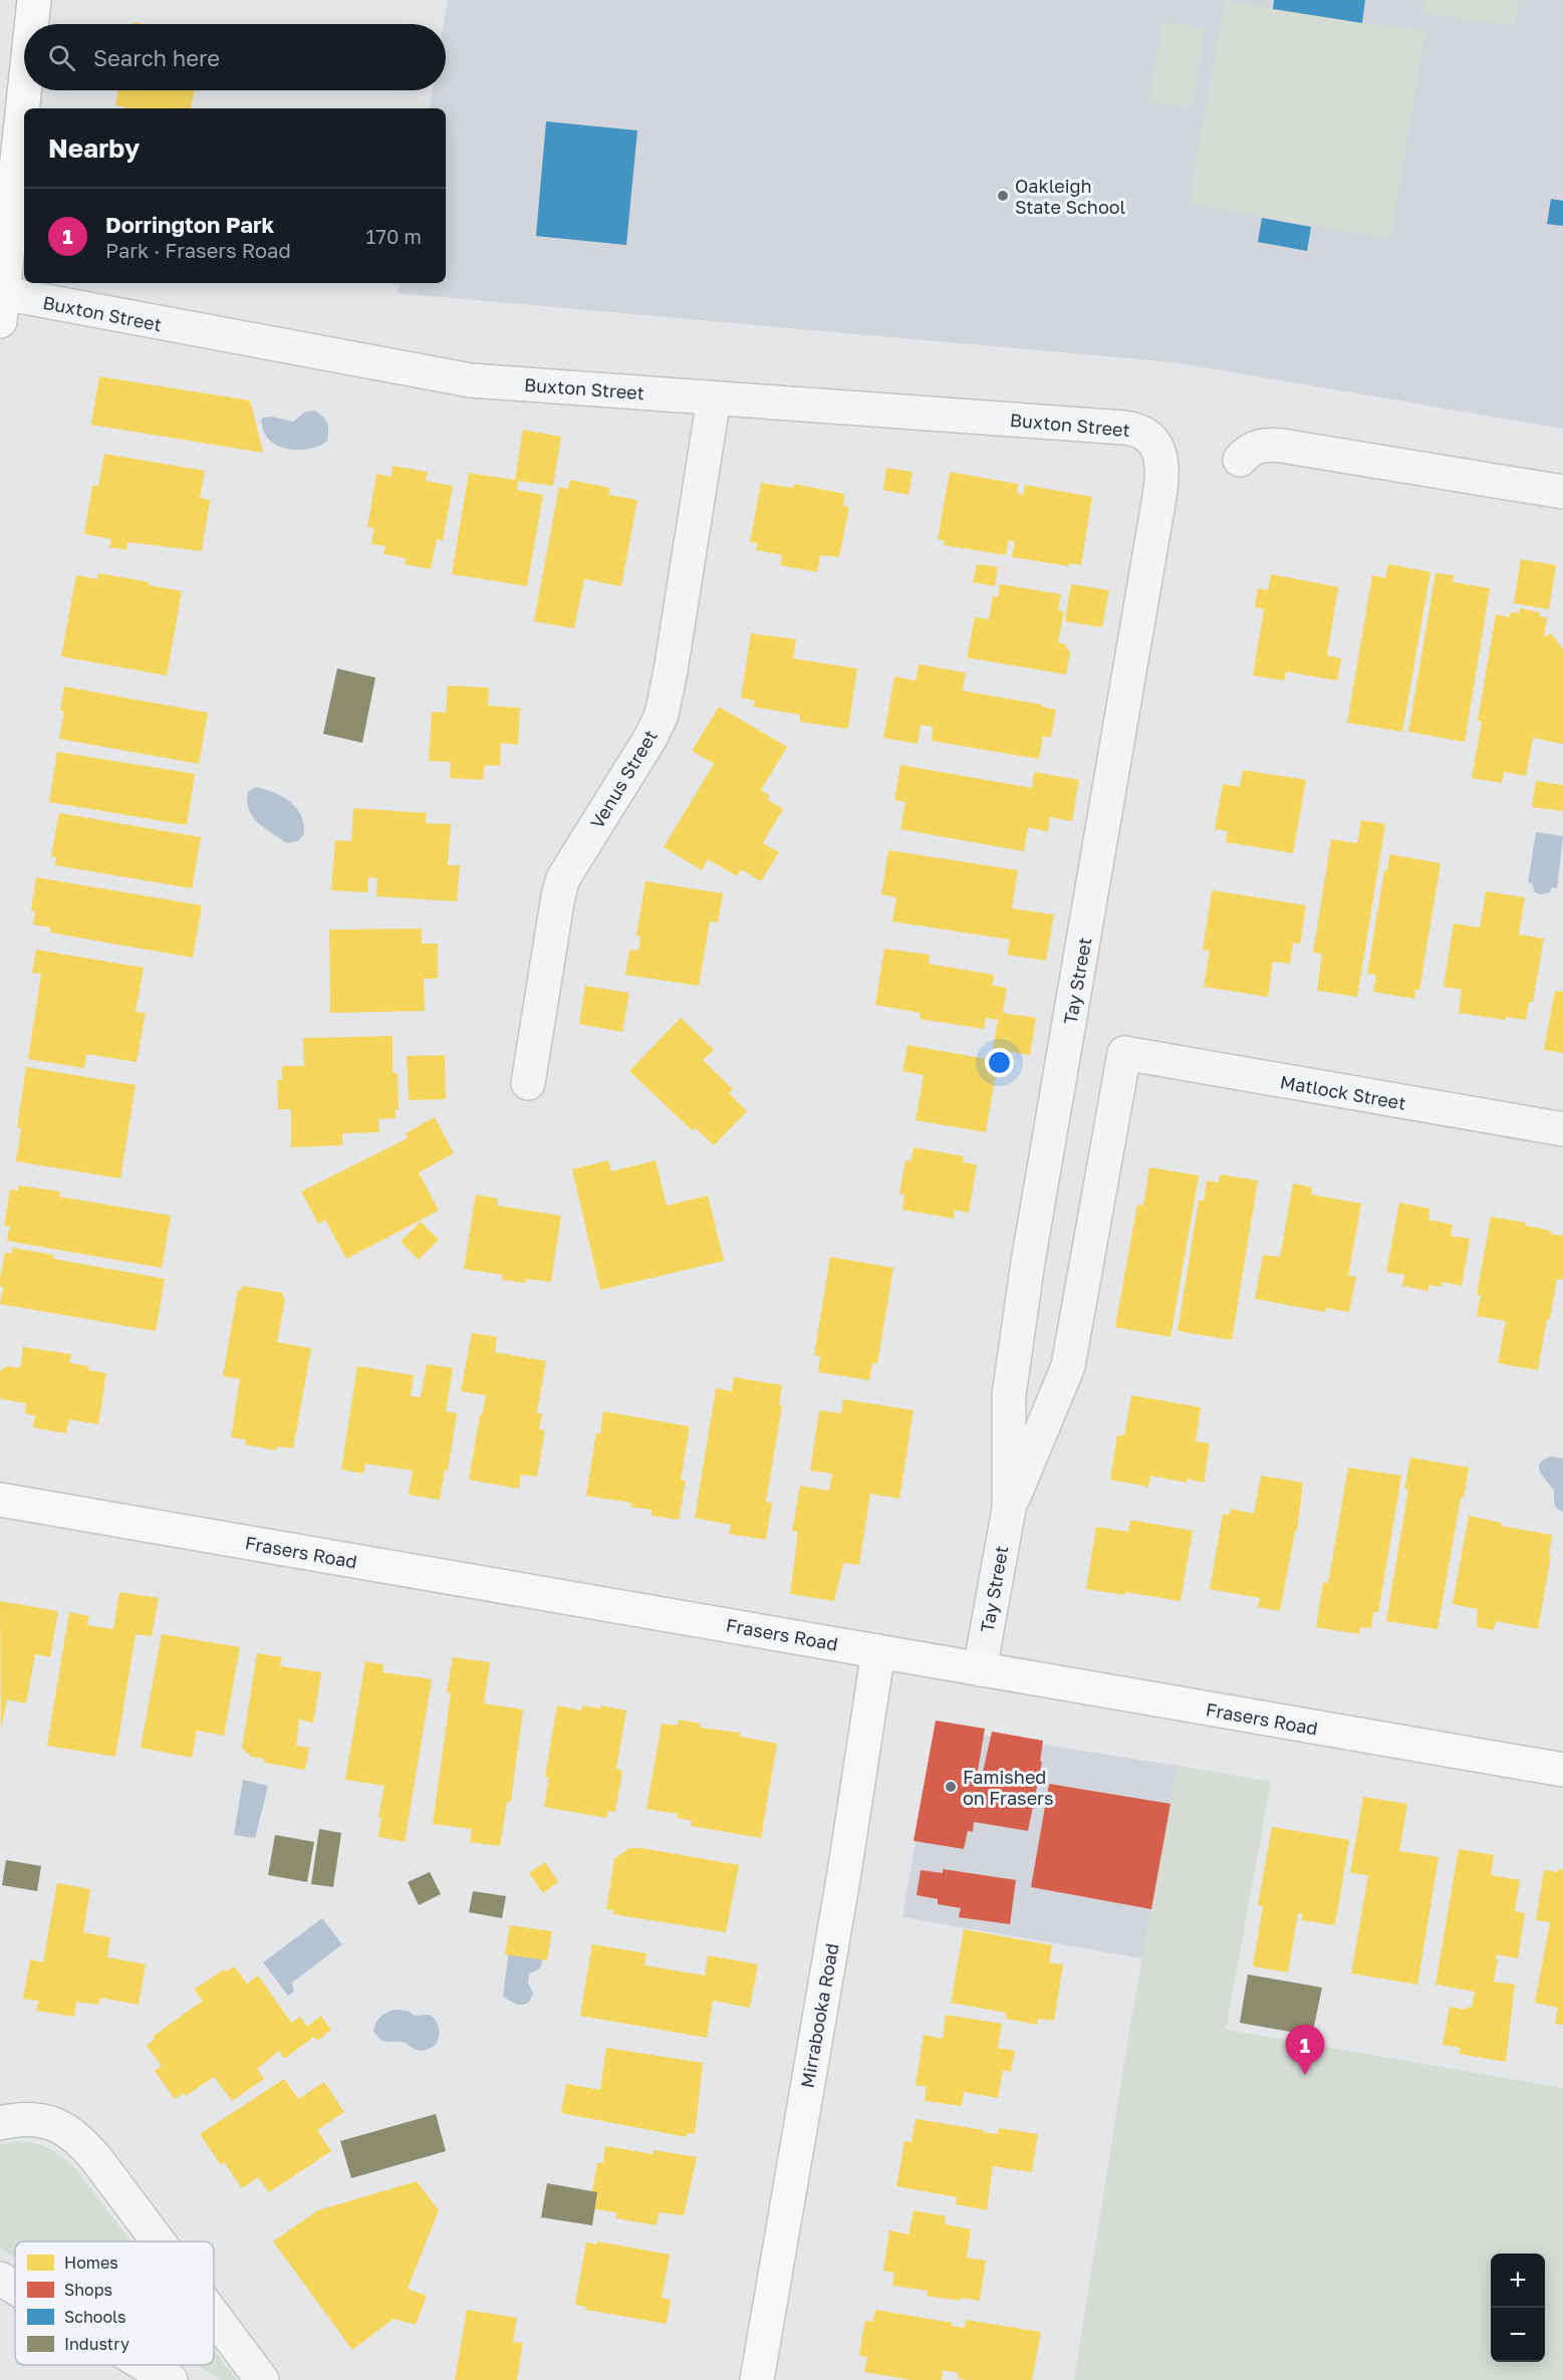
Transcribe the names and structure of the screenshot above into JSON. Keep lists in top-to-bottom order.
{
  "streets": {
    "street": [
      "Buxton Street",
      "Venus Street",
      "Tay Street",
      "Matlock Street",
      "Frasers Road",
      "Mirrabooka Road"
    ]
  },
  "crossings": [
    ["Buxton Street", "Venus Street"],
    ["Buxton Street", "Tay Street"],
    ["Tay Street", "Matlock Street"],
    ["Tay Street", "Frasers Road"],
    ["Frasers Road", "Mirrabooka Road"]
  ],
  "places": ["Oakleigh State School", "Famished on Frasers"],
  "legend": [
    "Homes",
    "Shops",
    "Schools",
    "Industry"
  ],
  "page": {
    "search": "Search here",
    "heading": "Nearby",
    "list": [
      {
        "mark": "1",
        "name": "Dorrington Park",
        "note": "Park · Frasers Road",
        "value": "170 m"
      }
    ],
    "pins": "1",
    "map_buttons": ["+", "−"]
  }
}
